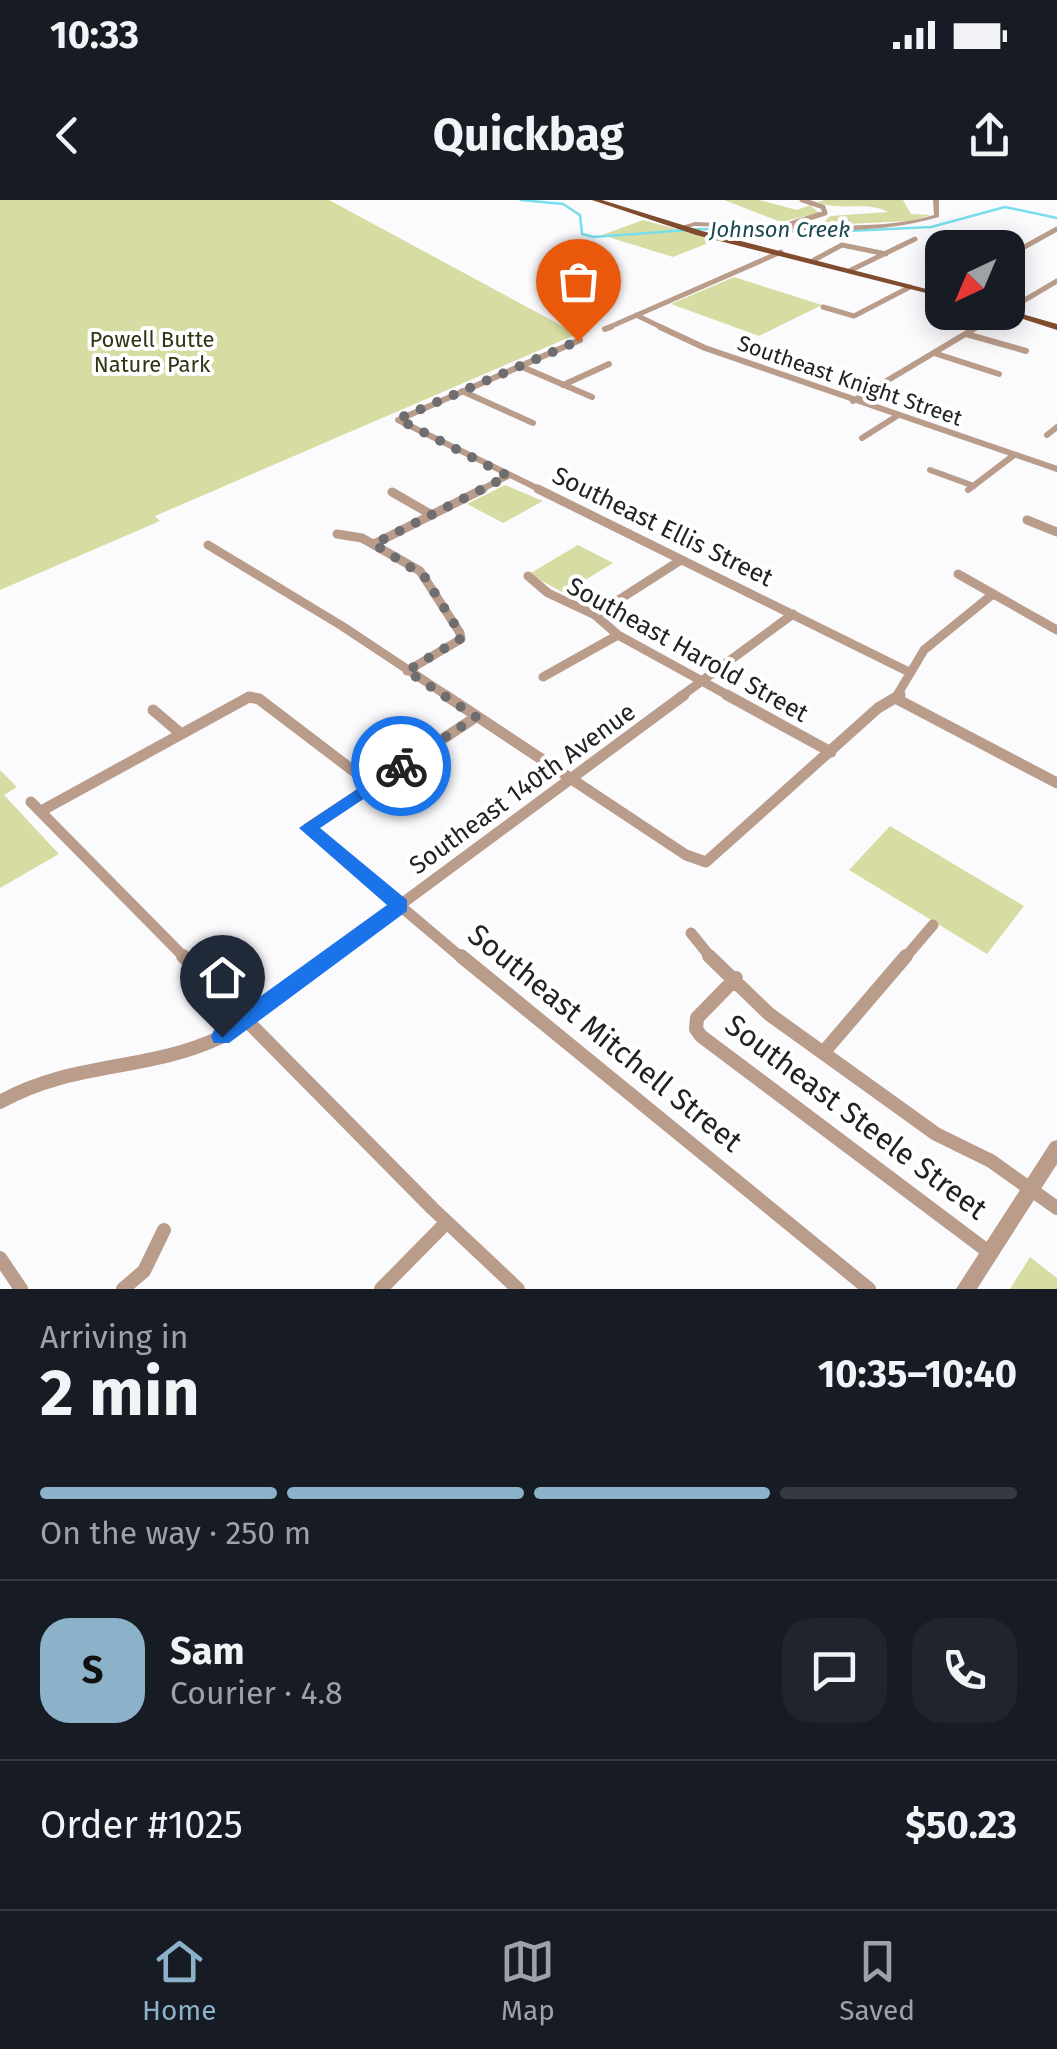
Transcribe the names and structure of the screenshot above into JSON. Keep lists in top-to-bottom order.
{
  "streets": {
    "street": [
      "Southeast Knight Street",
      "Southeast Ellis Street",
      "Southeast Harold Street",
      "Southeast 140th Avenue",
      "Southeast Mitchell Street",
      "Southeast Steele Street"
    ]
  },
  "crossings": [
    ["Southeast Ellis Street", "Southeast 140th Avenue"],
    ["Southeast Harold Street", "Southeast 140th Avenue"],
    ["Southeast 140th Avenue", "Southeast Mitchell Street"]
  ],
  "water": ["Johnson Creek"],
  "parks": ["Powell Butte Nature Park"],
  "north": "bottom left",
  "page": {
    "status": "10:33",
    "header": "Quickbag",
    "heading": ["2 min", "Arriving in", "10:35–10:40"],
    "panel": [
      "Sam",
      "Courier · 4.8",
      "Order #1025",
      "$50.23"
    ],
    "bar": "On the way · 250 m",
    "round": "S",
    "tabs": ["Home", "Map", "Saved"]
  }
}
